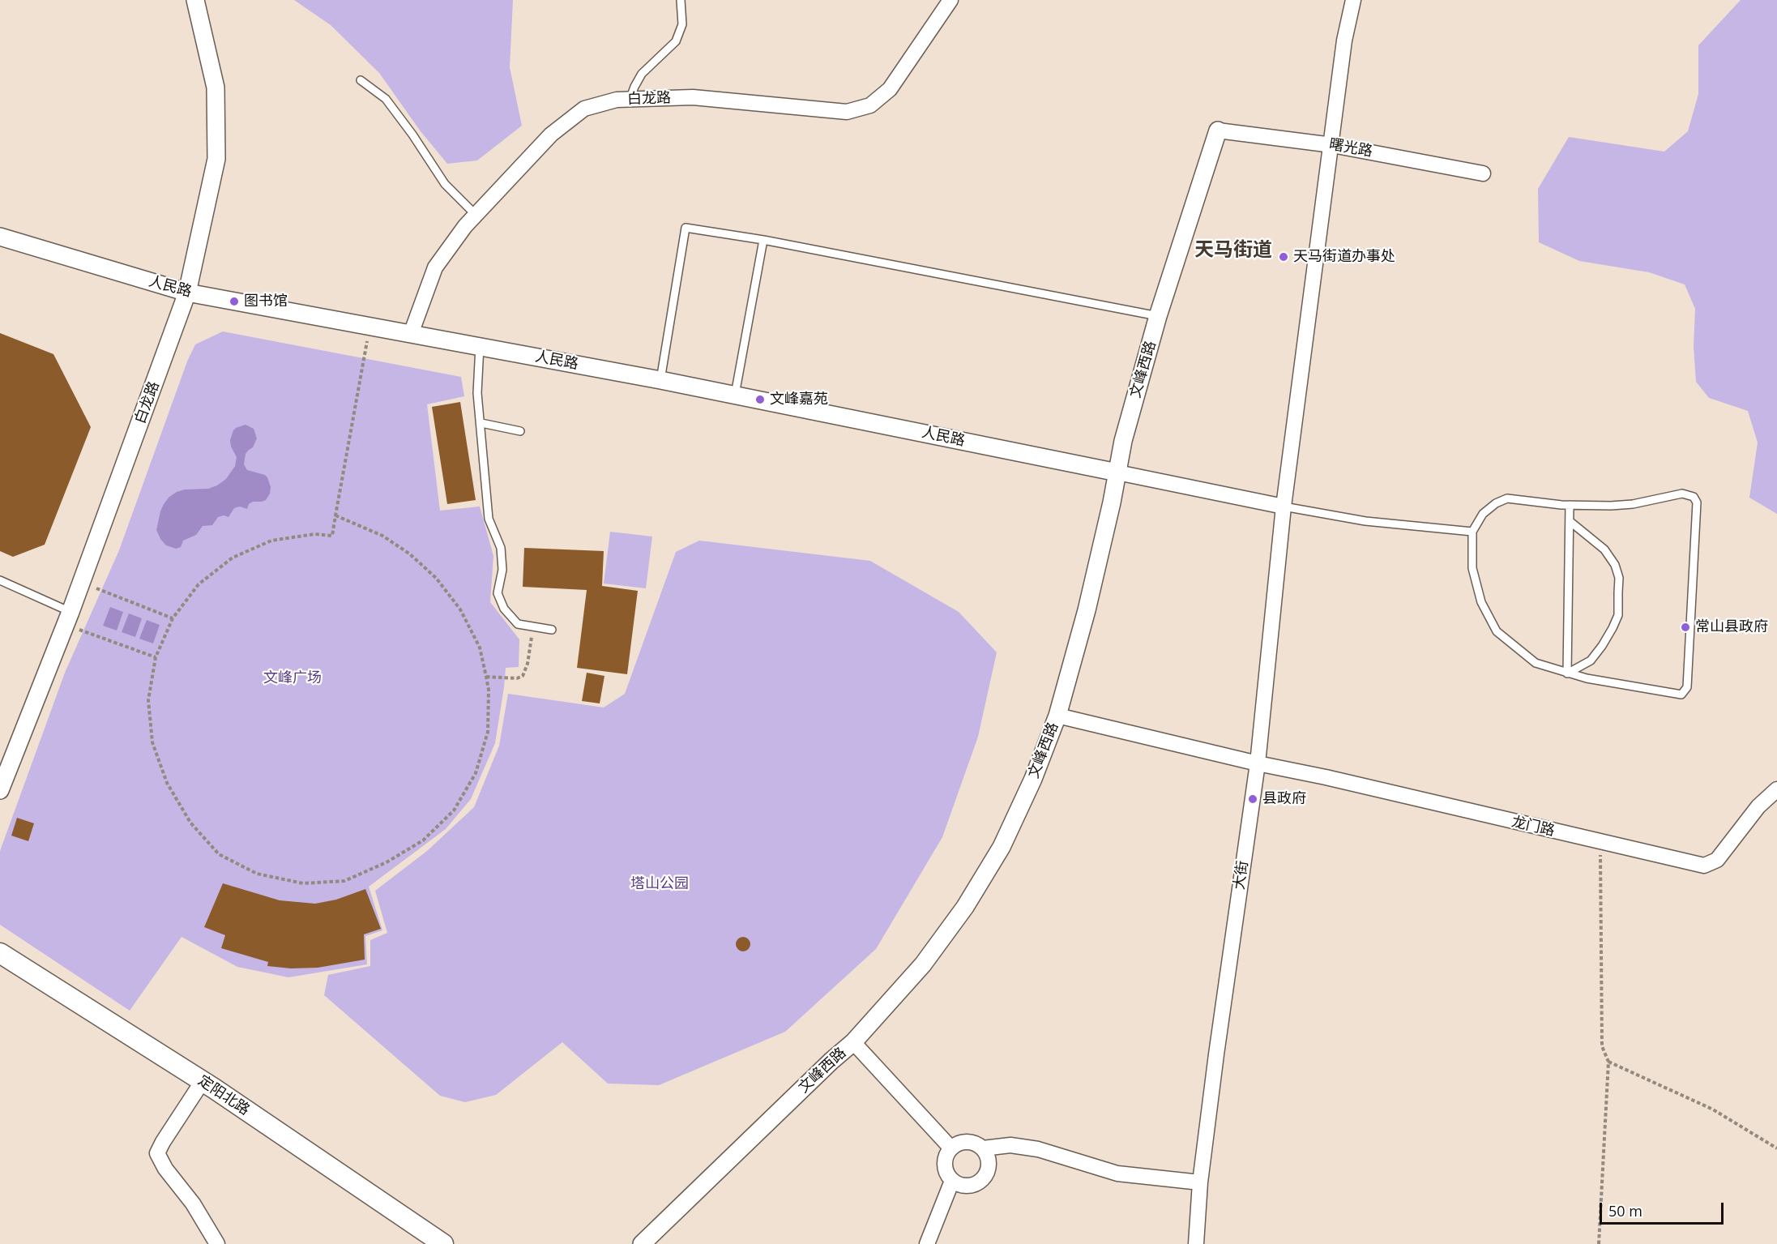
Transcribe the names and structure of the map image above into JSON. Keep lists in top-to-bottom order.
{
  "streets": {
    "main road": ["定阳北路"],
    "street": [
      "白龙路",
      "曙光路",
      "人民路",
      "文峰西路",
      "龙门路",
      "大街"
    ]
  },
  "crossings": [
    ["白龙路", "人民路"],
    ["曙光路", "文峰西路"],
    ["曙光路", "大街"],
    ["人民路", "文峰西路"],
    ["文峰西路", "龙门路"],
    ["龙门路", "大街"]
  ],
  "districts": ["天马街道"],
  "parks": ["文峰广场", "塔山公园"],
  "places": [
    "天马街道办事处",
    "图书馆",
    "文峰嘉苑",
    "常山县政府",
    "县政府"
  ],
  "scale_bar": "50 m"
}
